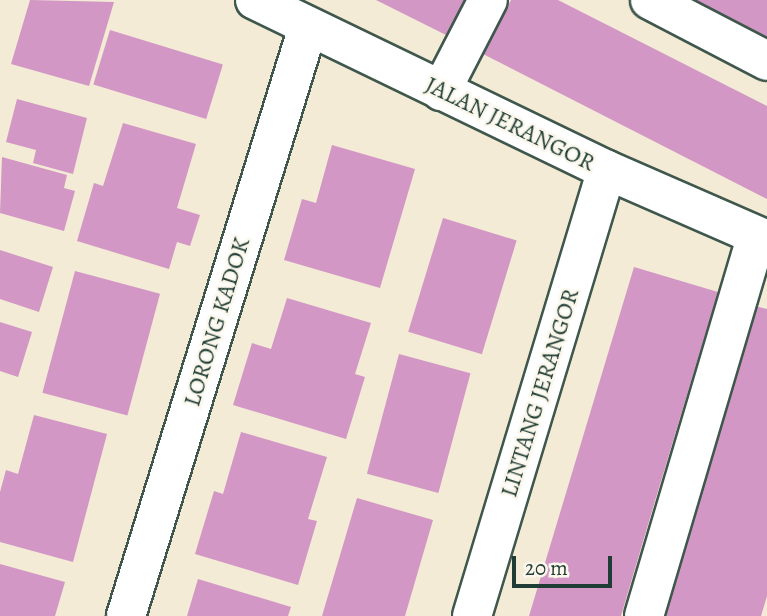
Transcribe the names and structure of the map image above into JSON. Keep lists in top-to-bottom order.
{
  "streets": {
    "street": ["JALAN JERANGOR", "LORONG KADOK", "LINTANG JERANGOR"]
  },
  "crossings": [
    ["JALAN JERANGOR", "LORONG KADOK"],
    ["JALAN JERANGOR", "LINTANG JERANGOR"]
  ],
  "scale_bar": "20 m"
}
